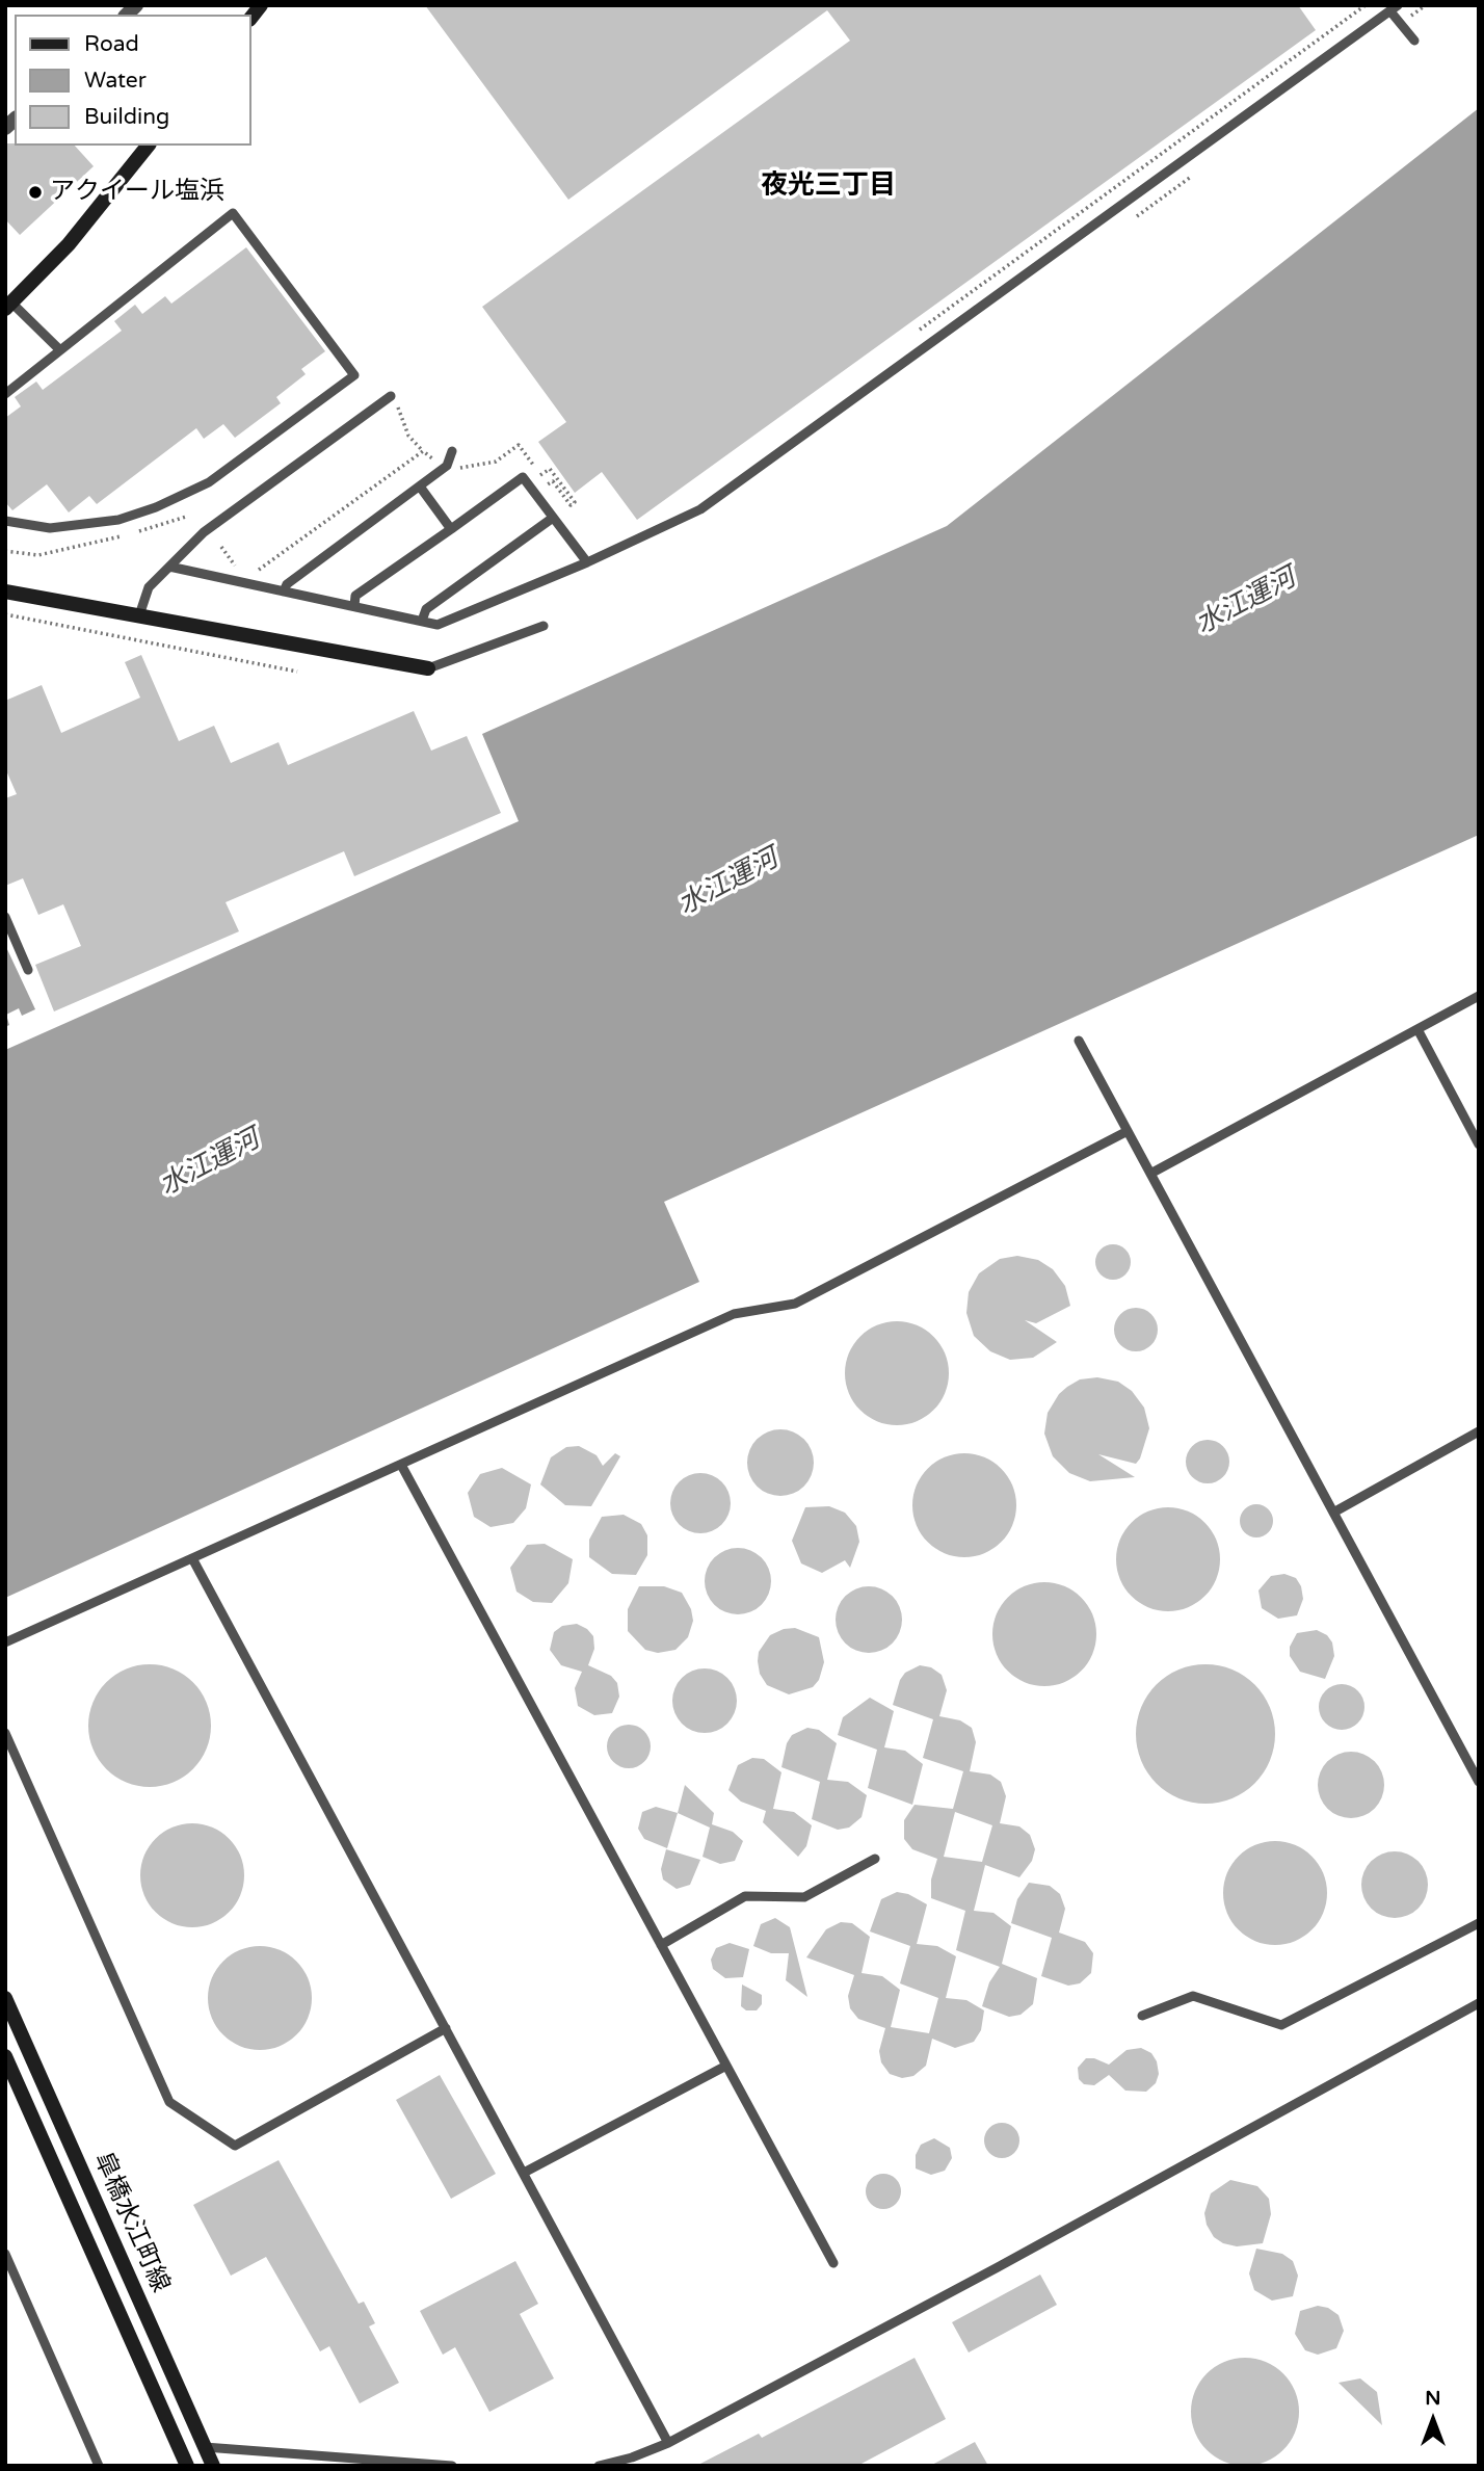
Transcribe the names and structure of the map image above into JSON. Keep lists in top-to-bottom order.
{
  "streets": {
    "street": ["皐橋水江町線"]
  },
  "districts": ["夜光三丁目"],
  "water": ["水江運河"],
  "places": ["アクイール塩浜"],
  "legend": ["Road", "Water", "Building"],
  "north": "top"
}
